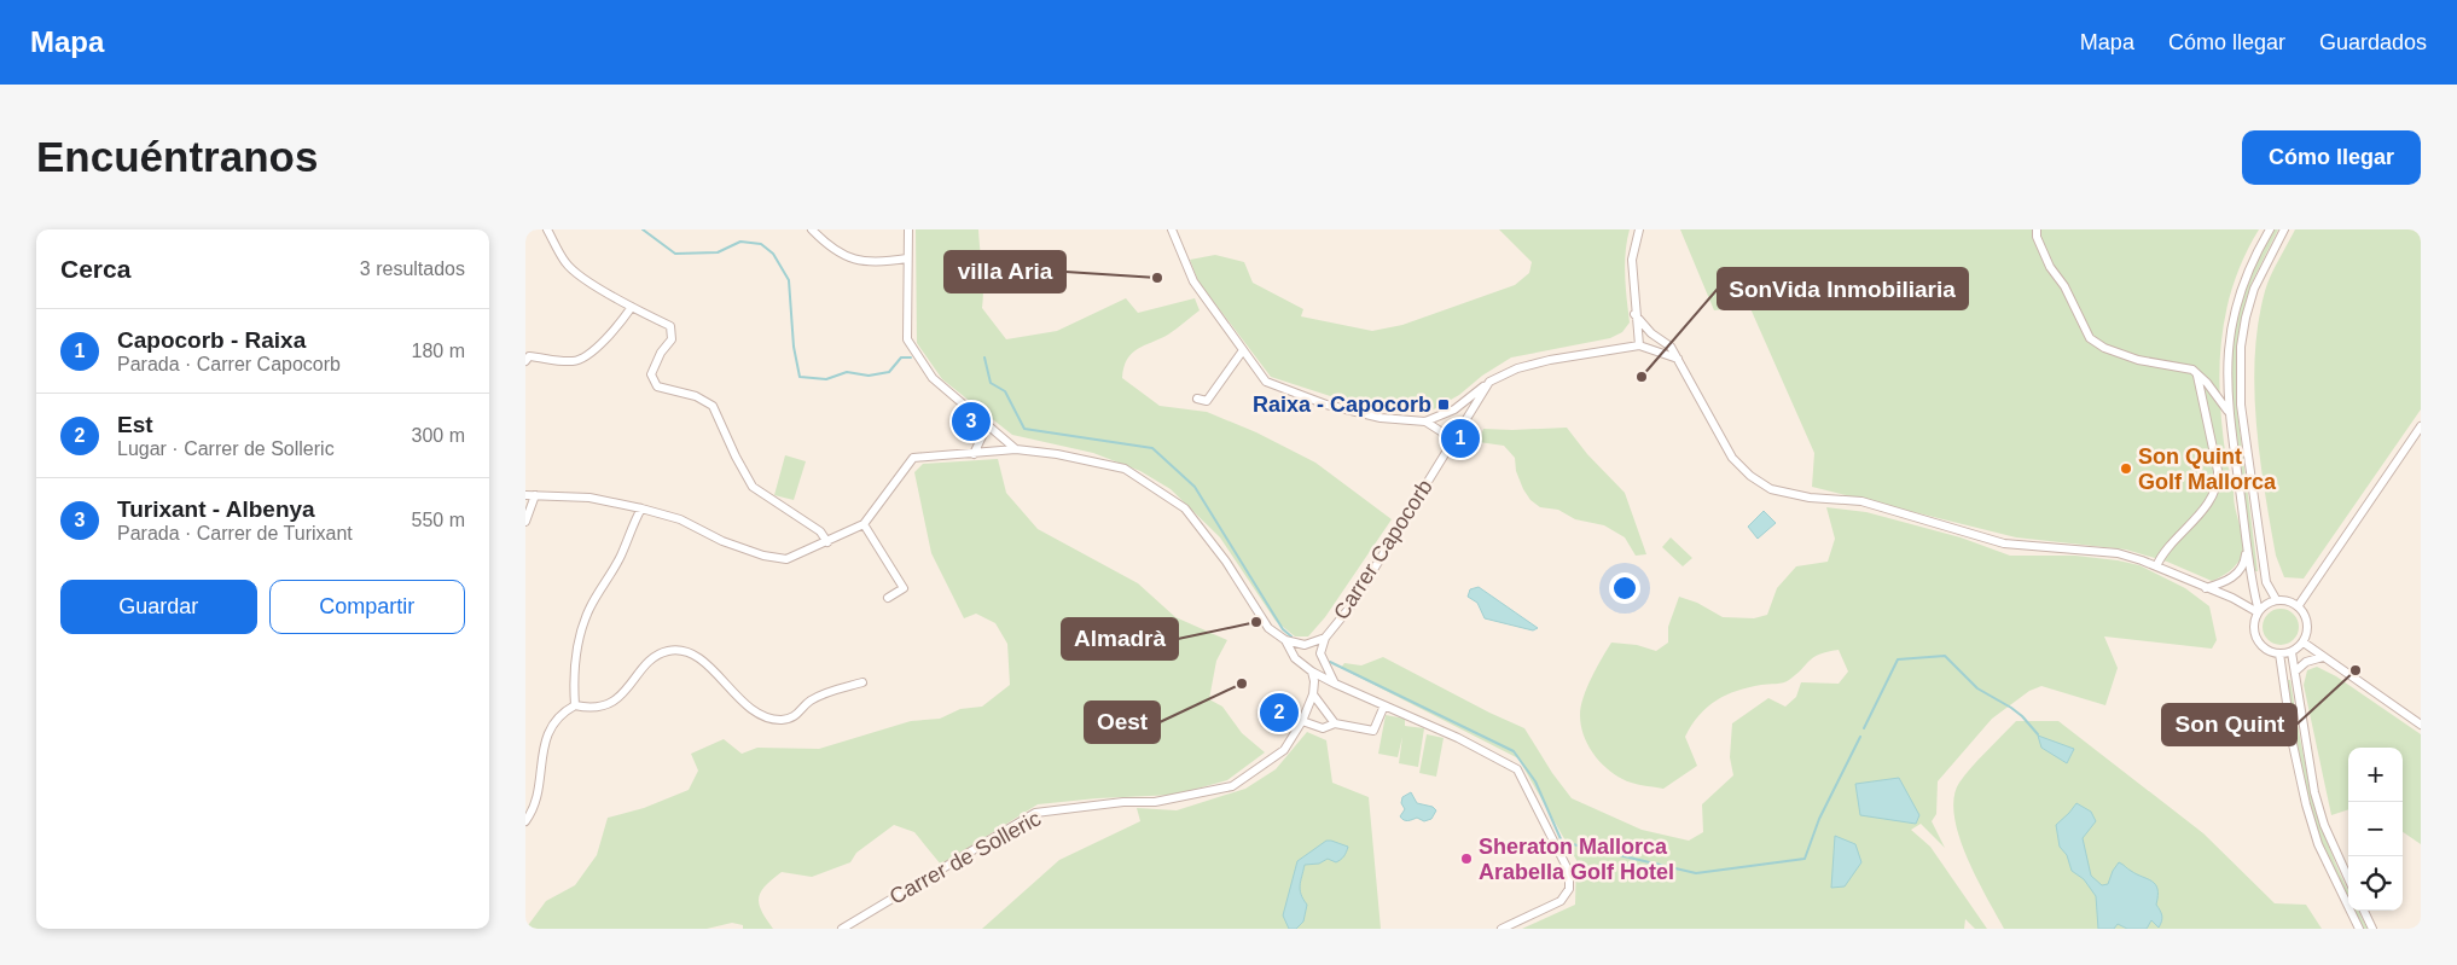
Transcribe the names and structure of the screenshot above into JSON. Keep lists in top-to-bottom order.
{
  "streets": {
    "street": ["Carrer Capocorb", "Carrer de Solleric"]
  },
  "places": {
    "other": [
      "villa Aria",
      "SonVida Inmobiliaria",
      "Son Quint Golf Mallorca",
      "Almadrà",
      "Son Quint",
      "Oest",
      "Sheraton Mallorca Arabella Golf Hotel"
    ],
    "transit": ["Raixa - Capocorb"]
  },
  "page": {
    "header": "Mapa",
    "nav": ["Mapa", "Cómo llegar", "Guardados"],
    "buttons": [
      "Cómo llegar",
      ["Guardar", "Compartir"]
    ],
    "title": "Encuéntranos",
    "heading": ["Cerca", "3 resultados"],
    "list": [
      {
        "mark": "1",
        "name": "Capocorb - Raixa",
        "note": "Parada · Carrer Capocorb",
        "value": "180 m"
      },
      {
        "mark": "2",
        "name": "Est",
        "note": "Lugar · Carrer de Solleric",
        "value": "300 m"
      },
      {
        "mark": "3",
        "name": "Turixant - Albenya",
        "note": "Parada · Carrer de Turixant",
        "value": "550 m"
      }
    ],
    "pins": ["3", "1", "2"],
    "map_buttons": ["+", "−"]
  }
}
